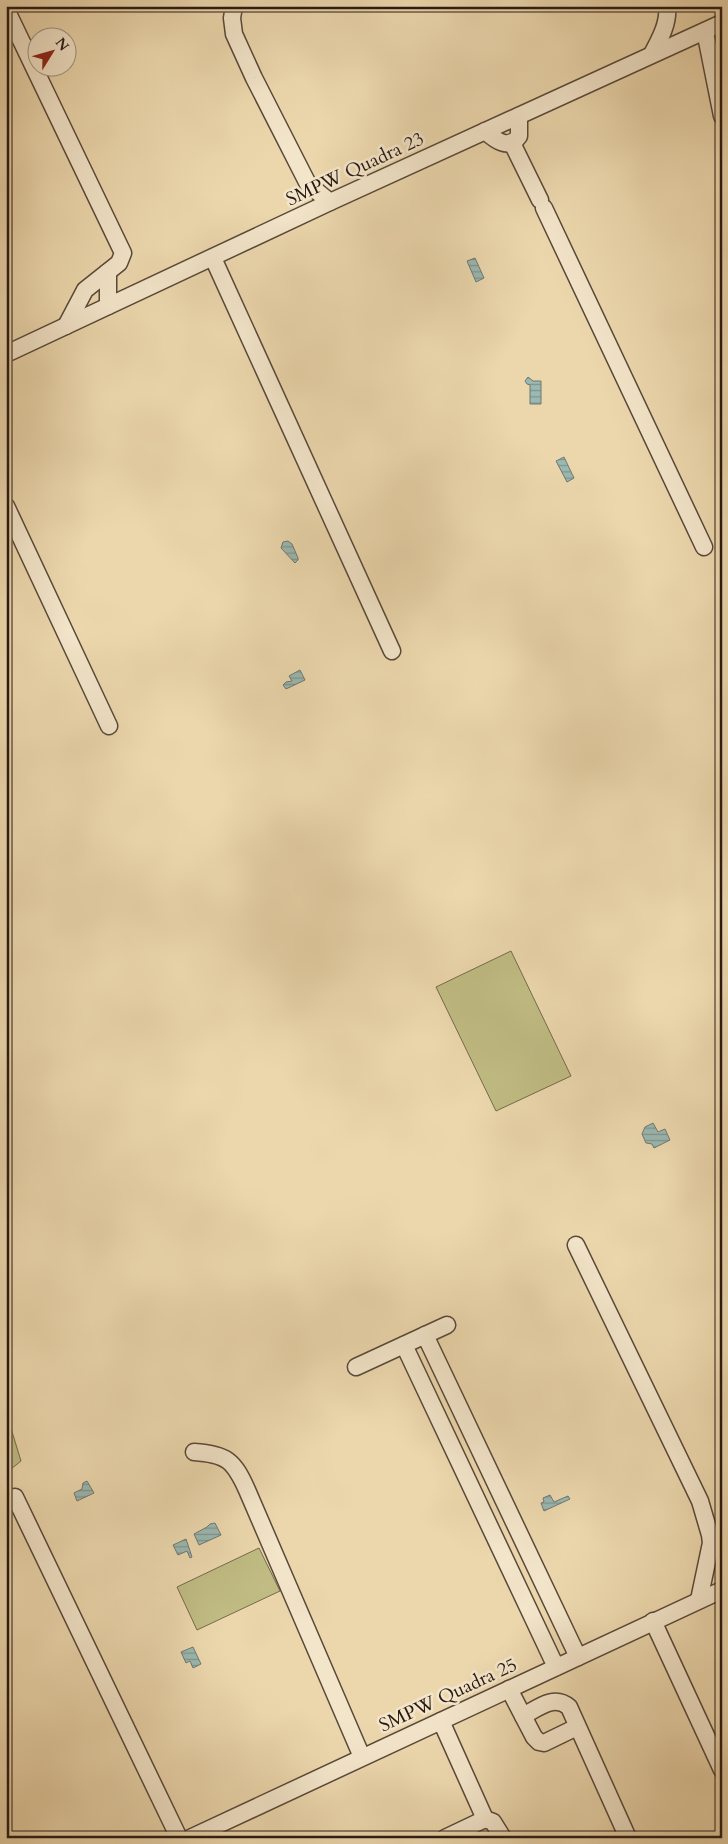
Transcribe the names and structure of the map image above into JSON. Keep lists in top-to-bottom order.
{
  "streets": {
    "street": ["SMPW Quadra 23", "SMPW Quadra 25"]
  },
  "north": "top right"
}
